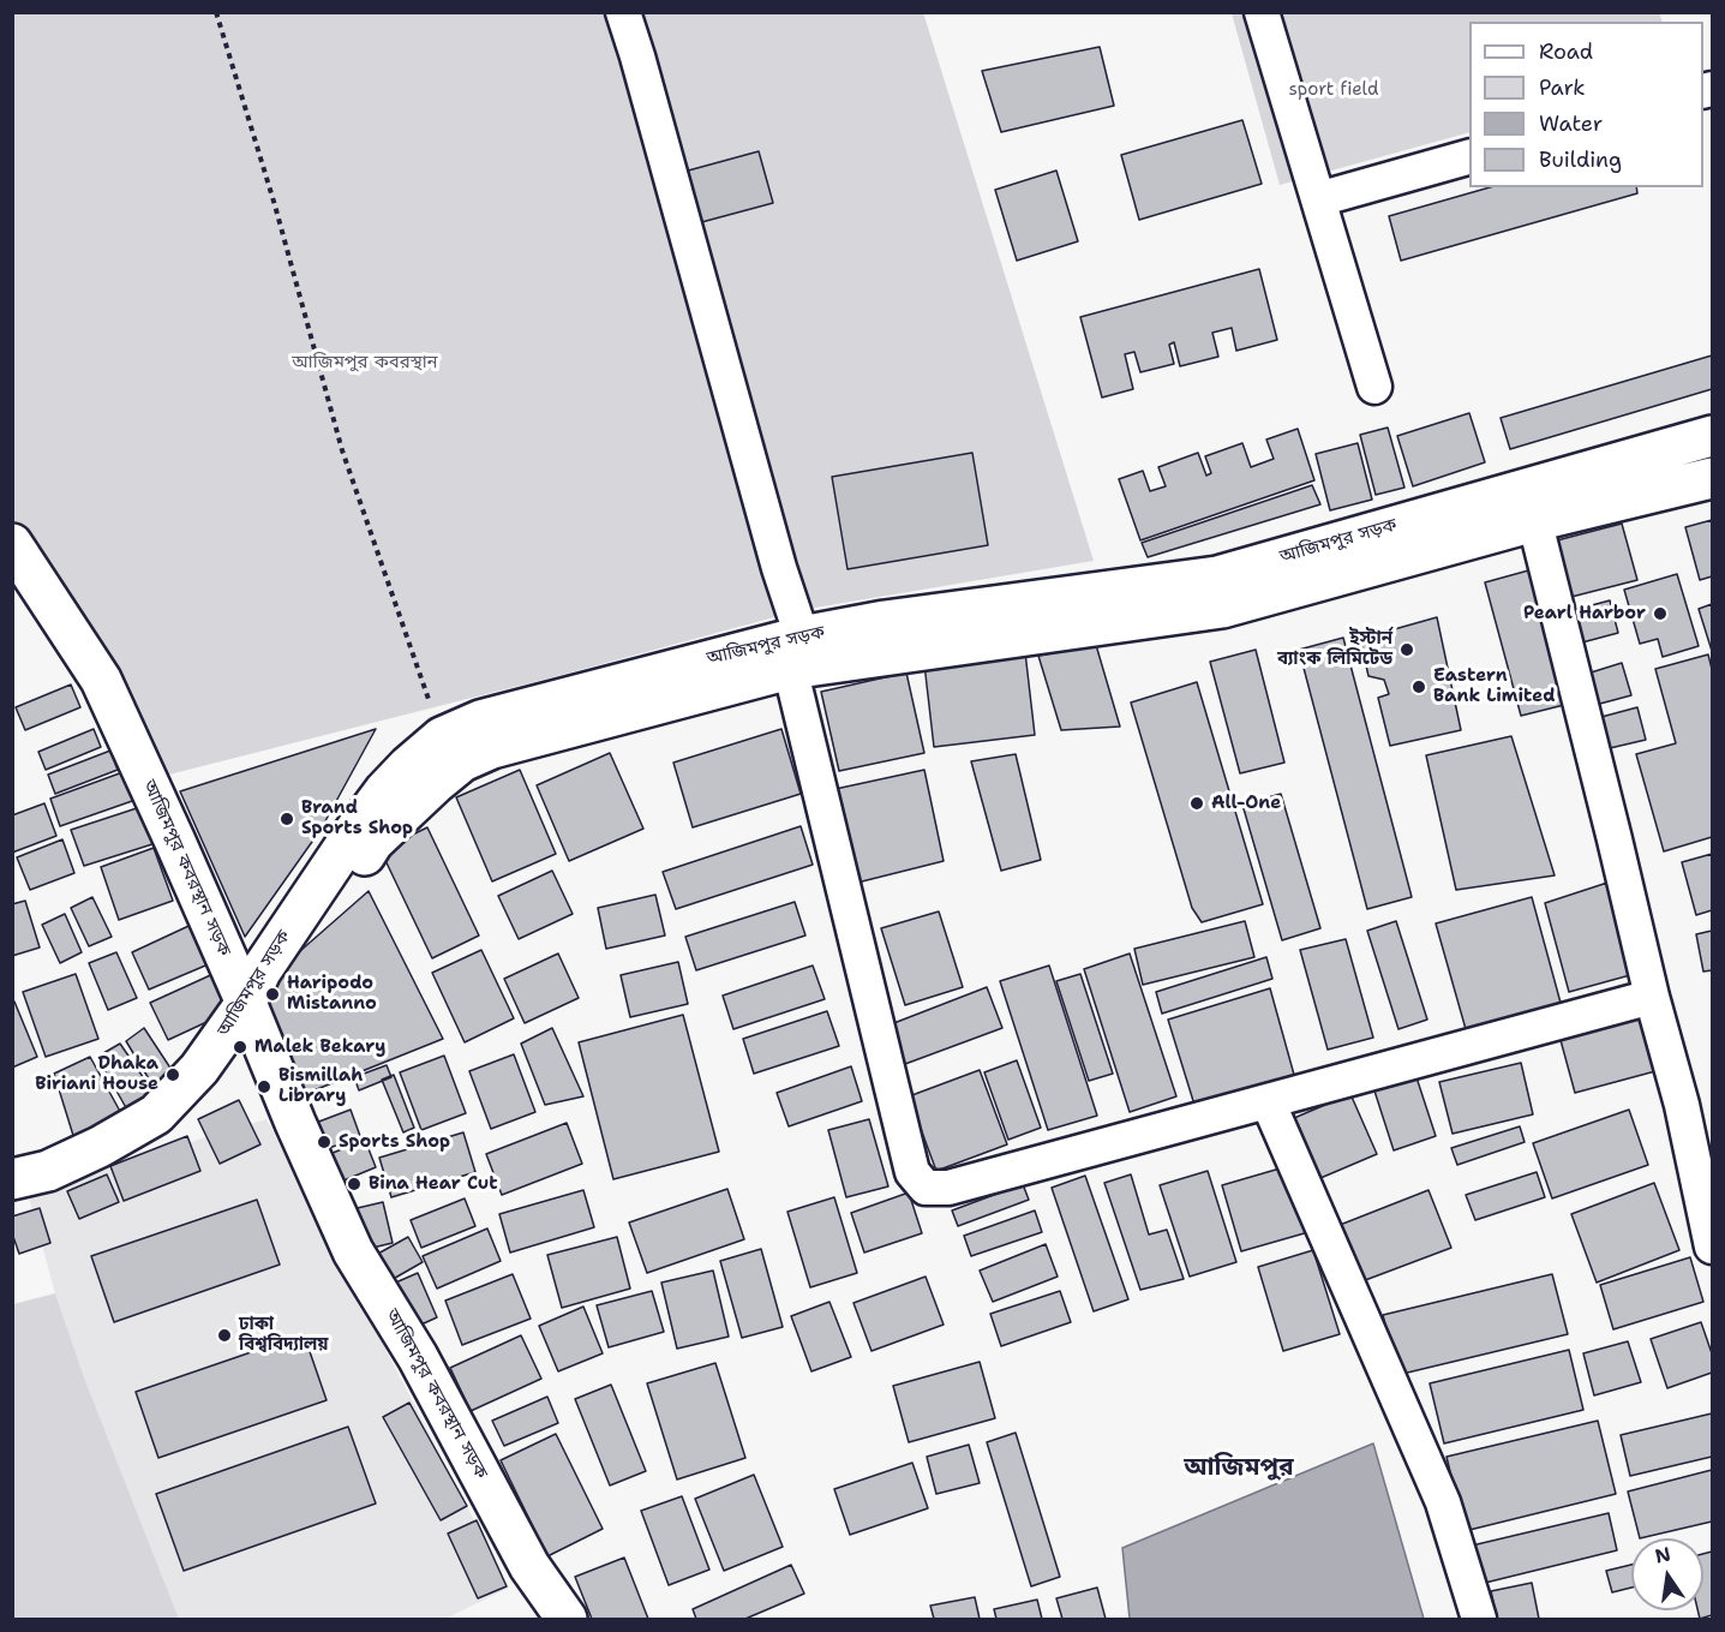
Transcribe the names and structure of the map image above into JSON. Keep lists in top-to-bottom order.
{
  "streets": {
    "main road": ["আজিমপুর সড়ক", "আজিমপুর কবরস্থান সড়ক"]
  },
  "crossings": [
    ["আজিমপুর সড়ক", "আজিমপুর কবরস্থান সড়ক"]
  ],
  "districts": ["আজিমপুর"],
  "parks": ["sport field", "আজিমপুর কবরস্থান"],
  "places": [
    "Pearl Harbor",
    "ইস্টার্ন ব্যাংক লিমিটেড",
    "Eastern Bank Limited",
    "All-One",
    "Brand Sports Shop",
    "Haripodo Mistanno",
    "Malek Bekary",
    "Dhaka Biriani House",
    "Bismillah Library",
    "Sports Shop",
    "Bina Hear Cut",
    "ঢাকা বিশ্ববিদ্যালয়"
  ],
  "legend": [
    "Road",
    "Park",
    "Water",
    "Building"
  ],
  "north": "top"
}
